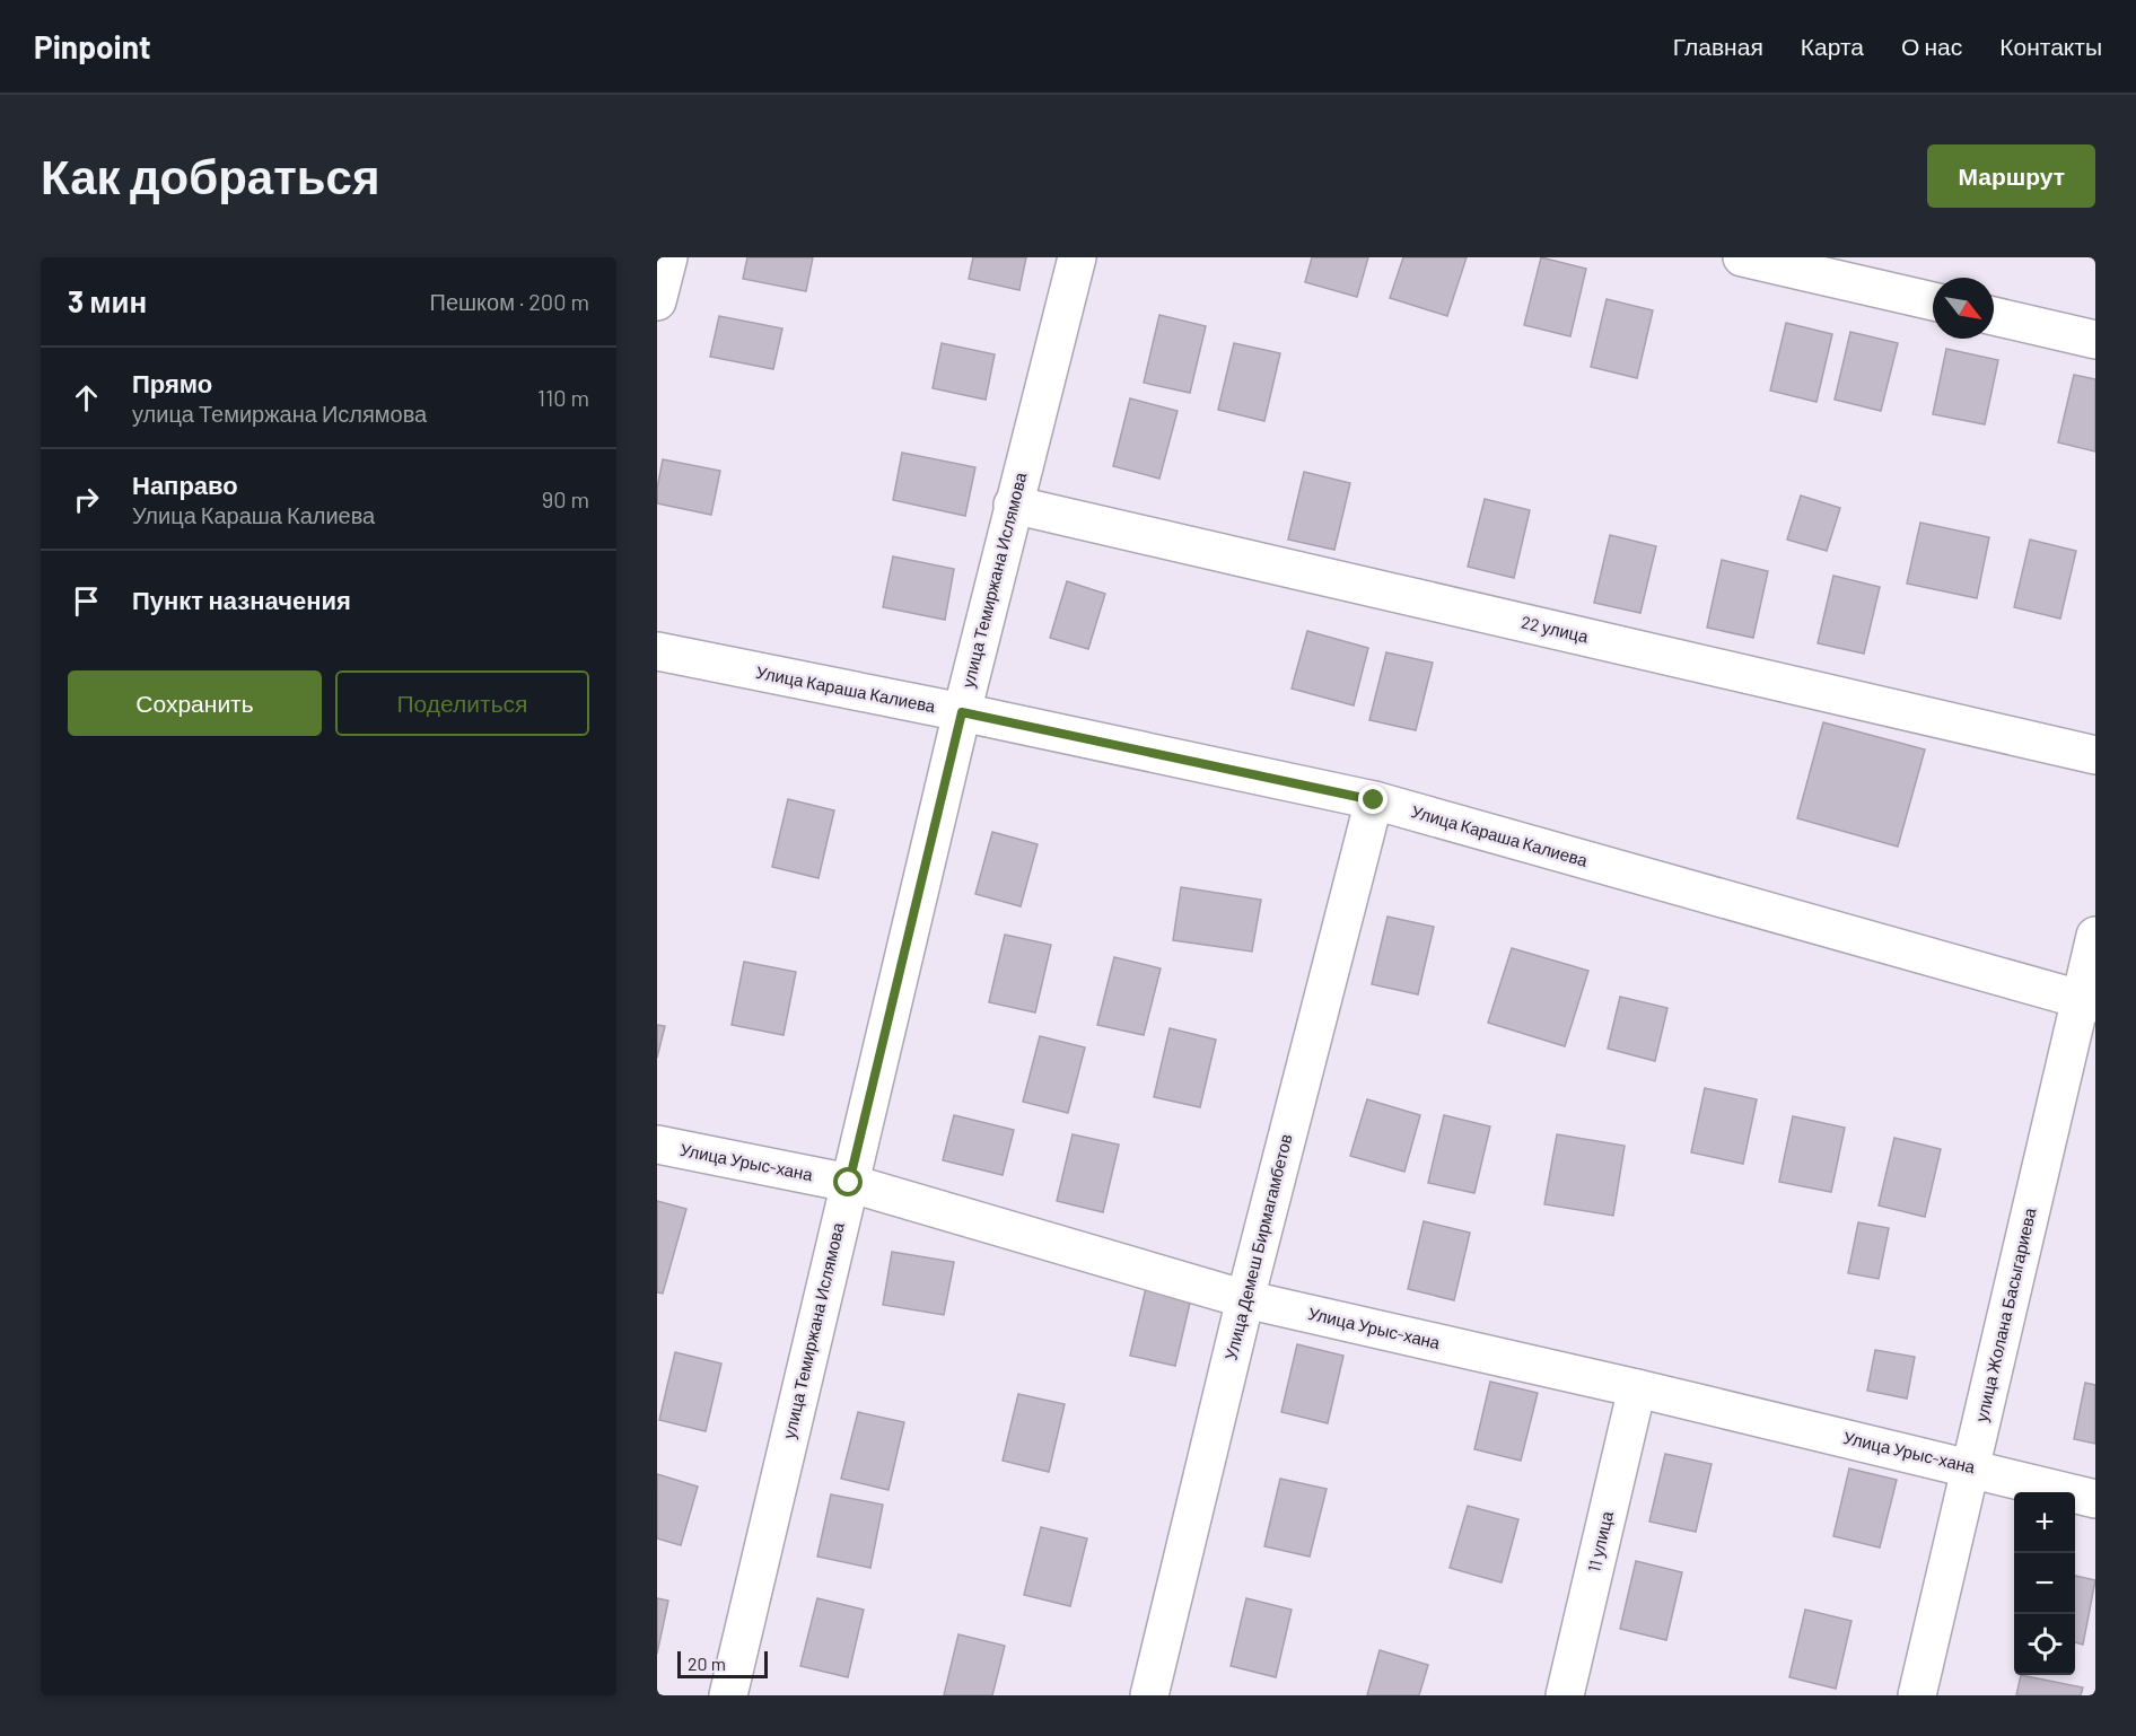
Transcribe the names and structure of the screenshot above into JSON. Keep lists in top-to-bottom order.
{
  "streets": {
    "street": [
      "улица Темиржана Ислямова",
      "22 улица",
      "Улица Караша Калиева",
      "Улица Урыс-хана",
      "Улица Демеш Бирмагамбетов",
      "улица Жолана Басыгариева",
      "11 улица"
    ]
  },
  "crossings": [
    ["улица Темиржана Ислямова", "22 улица"],
    ["улица Темиржана Ислямова", "Улица Караша Калиева"],
    ["улица Темиржана Ислямова", "Улица Урыс-хана"],
    ["Улица Караша Калиева", "Улица Демеш Бирмагамбетов"],
    ["Улица Караша Калиева", "улица Жолана Басыгариева"],
    ["Улица Урыс-хана", "Улица Демеш Бирмагамбетов"],
    ["Улица Урыс-хана", "улица Жолана Басыгариева"],
    ["Улица Урыс-хана", "11 улица"]
  ],
  "scale_bar": "20 m",
  "north": "bottom right",
  "page": {
    "header": "Pinpoint",
    "nav": [
      "Главная",
      "Карта",
      "О нас",
      "Контакты"
    ],
    "buttons": [
      "Маршрут",
      ["Сохранить", "Поделиться"]
    ],
    "title": "Как добраться",
    "heading": ["3 мин", "Пешком · 200 m"],
    "list": [
      ["Прямо", "улица Темиржана Ислямова", "110 m"],
      ["Направо", "Улица Караша Калиева", "90 m"],
      "Пункт назначения"
    ],
    "map_buttons": ["+", "−"],
    "scale": "20 m"
  }
}
